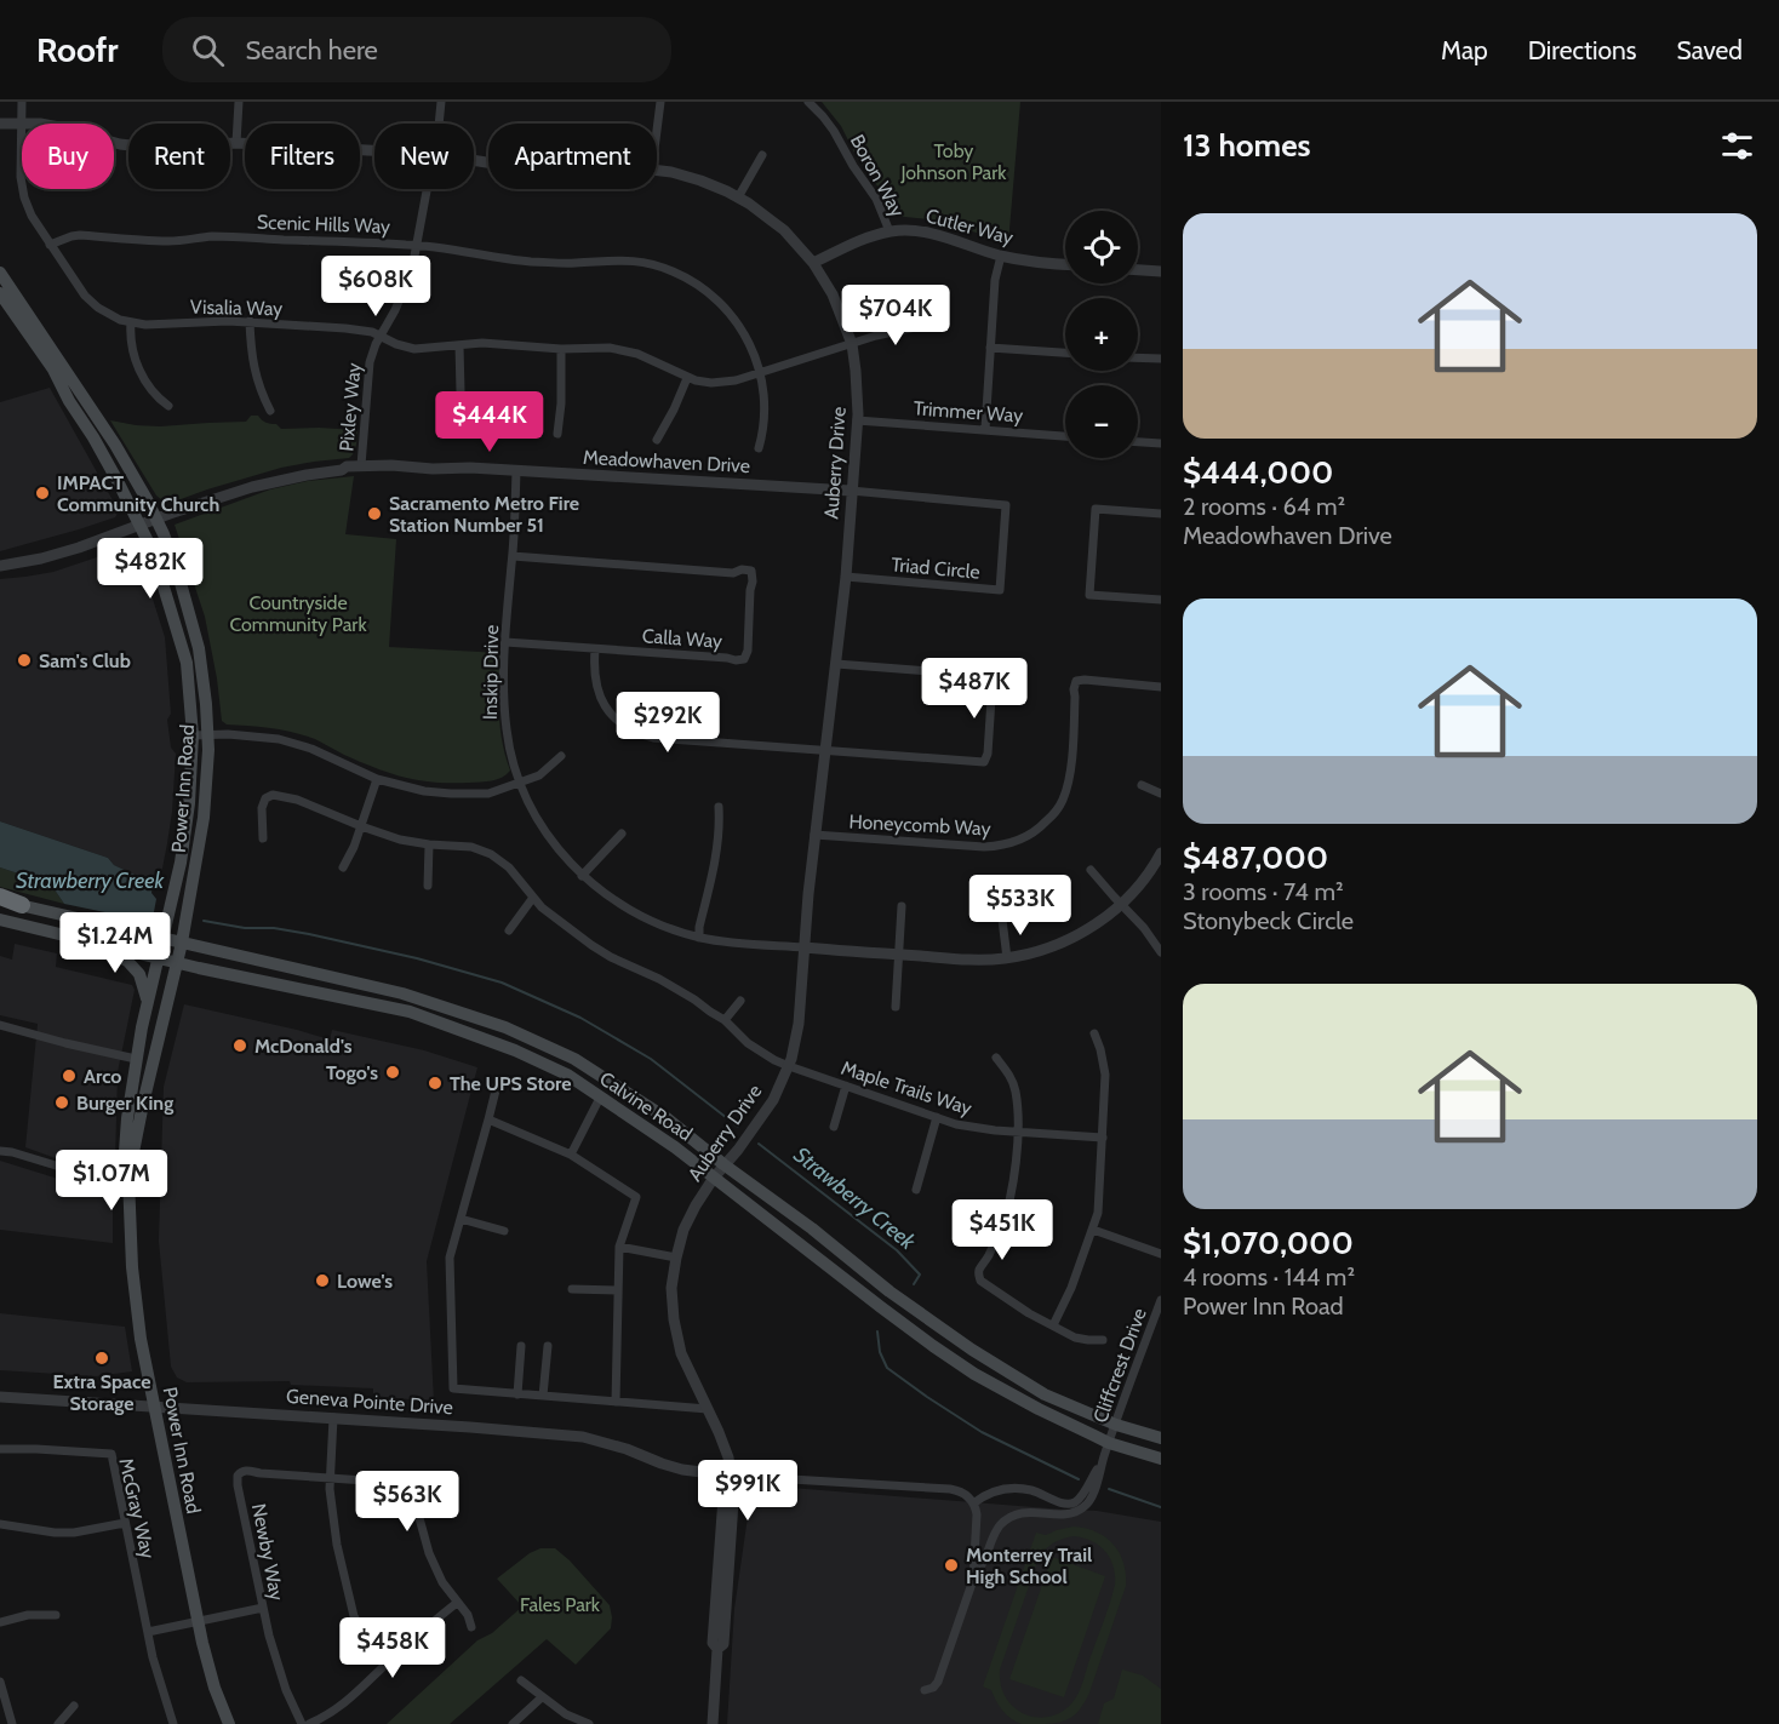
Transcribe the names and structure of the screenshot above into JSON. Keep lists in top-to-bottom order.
{
  "streets": {
    "main road": ["Power Inn Road", "Calvine Road"],
    "street": [
      "Boron Way",
      "Scenic Hills Way",
      "Cutler Way",
      "Visalia Way",
      "Pixley Way",
      "Trimmer Way",
      "Meadowhaven Drive",
      "Auberry Drive",
      "Triad Circle",
      "Calla Way",
      "Inskip Drive",
      "Honeycomb Way",
      "Maple Trails Way",
      "Cliffcrest Drive",
      "Geneva Pointe Drive",
      "McGray Way",
      "Newby Way"
    ]
  },
  "crossings": [
    ["Boron Way", "Cutler Way"],
    ["Scenic Hills Way", "Visalia Way"],
    ["Scenic Hills Way", "Pixley Way"],
    ["Cutler Way", "Auberry Drive"],
    ["Visalia Way", "Pixley Way"],
    ["Visalia Way", "Auberry Drive"],
    ["Pixley Way", "Meadowhaven Drive"],
    ["Trimmer Way", "Auberry Drive"],
    ["Meadowhaven Drive", "Auberry Drive"],
    ["Meadowhaven Drive", "Triad Circle"],
    ["Meadowhaven Drive", "Inskip Drive"],
    ["Meadowhaven Drive", "Power Inn Road"],
    ["Auberry Drive", "Triad Circle"],
    ["Auberry Drive", "Inskip Drive"],
    ["Auberry Drive", "Honeycomb Way"],
    ["Auberry Drive", "Maple Trails Way"],
    ["Auberry Drive", "Calvine Road"],
    ["Auberry Drive", "Geneva Pointe Drive"],
    ["Calla Way", "Inskip Drive"],
    ["Power Inn Road", "Calvine Road"],
    ["Power Inn Road", "Geneva Pointe Drive"],
    ["Calvine Road", "Cliffcrest Drive"]
  ],
  "water": ["Strawberry Creek"],
  "parks": ["Toby Johnson Park", "Countryside Community Park", "Fales Park"],
  "places": [
    "IMPACT Community Church",
    "Sacramento Metro Fire Station Number 51",
    "Sam's Club",
    "McDonald's",
    "Togo's",
    "Arco",
    "The UPS Store",
    "Burger King",
    "Lowe's",
    "Extra Space Storage",
    "Monterrey Trail High School"
  ],
  "page": {
    "header": "Roofr",
    "search": "Search here",
    "nav": ["Map", "Directions", "Saved"],
    "heading": "13 homes",
    "chip": [
      "Buy",
      "Rent",
      "Filters",
      "New",
      "Apartment"
    ],
    "list": [
      {
        "name": "$444,000",
        "note": "2 rooms · 64 m² · Meadowhaven Drive"
      },
      {
        "name": "$487,000",
        "note": "3 rooms · 74 m² · Stonybeck Circle"
      },
      {
        "name": "$1,070,000",
        "note": "4 rooms · 144 m² · Power Inn Road"
      }
    ],
    "map_buttons": ["+", "−"],
    "price": [
      "$608K",
      "$704K",
      "$444K",
      "$482K",
      "$487K",
      "$292K",
      "$533K",
      "$1.24M",
      "$1.07M",
      "$451K",
      "$991K",
      "$563K",
      "$458K"
    ]
  }
}
